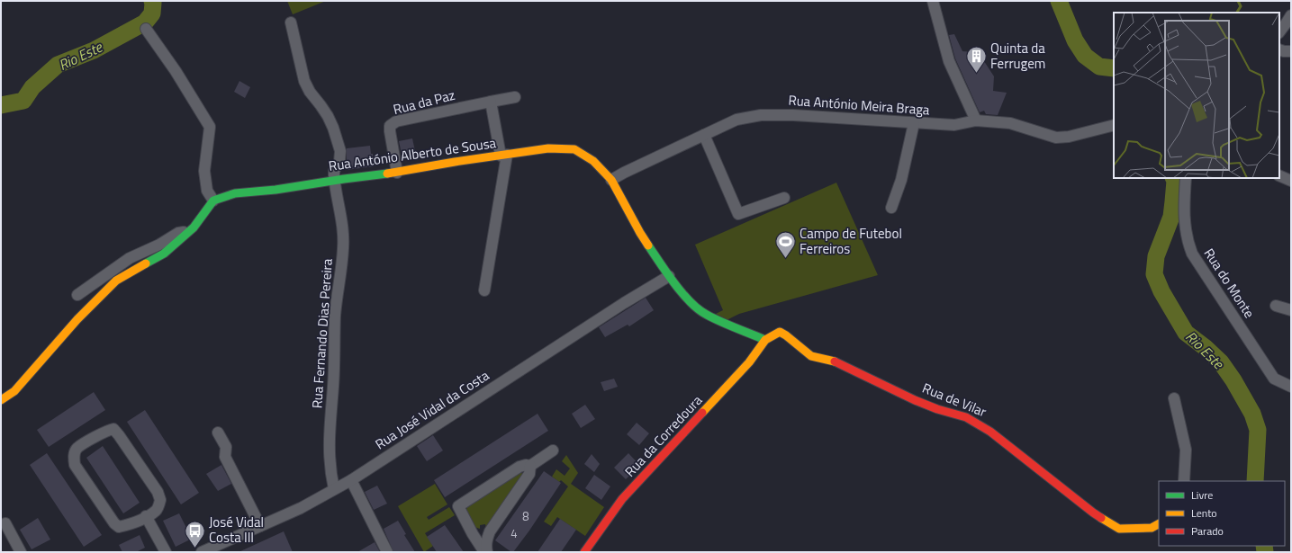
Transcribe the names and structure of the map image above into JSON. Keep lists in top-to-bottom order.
{
  "streets": {
    "street": [
      "Rua da Paz",
      "Rua António Meira Braga",
      "Rua António Alberto de Sousa",
      "Rua do Monte",
      "Rua Fernando Dias Pereira",
      "Rua de Vilar",
      "Rua José Vidal da Costa",
      "Rua da Corredoura"
    ]
  },
  "crossings": [
    ["Rua da Paz", "Rua António Alberto de Sousa"],
    ["Rua António Meira Braga", "Rua António Alberto de Sousa"],
    ["Rua António Alberto de Sousa", "Rua Fernando Dias Pereira"],
    ["Rua Fernando Dias Pereira", "Rua José Vidal da Costa"],
    ["Rua de Vilar", "Rua da Corredoura"]
  ],
  "water": ["Rio Este"],
  "places": {
    "building": ["Quinta da Ferrugem"],
    "sports": ["Campo de Futebol Ferreiros"],
    "bus stop": ["José Vidal Costa III"]
  },
  "house_numbers": ["8", "4"],
  "legend": ["Livre", "Lento", "Parado"]
}
